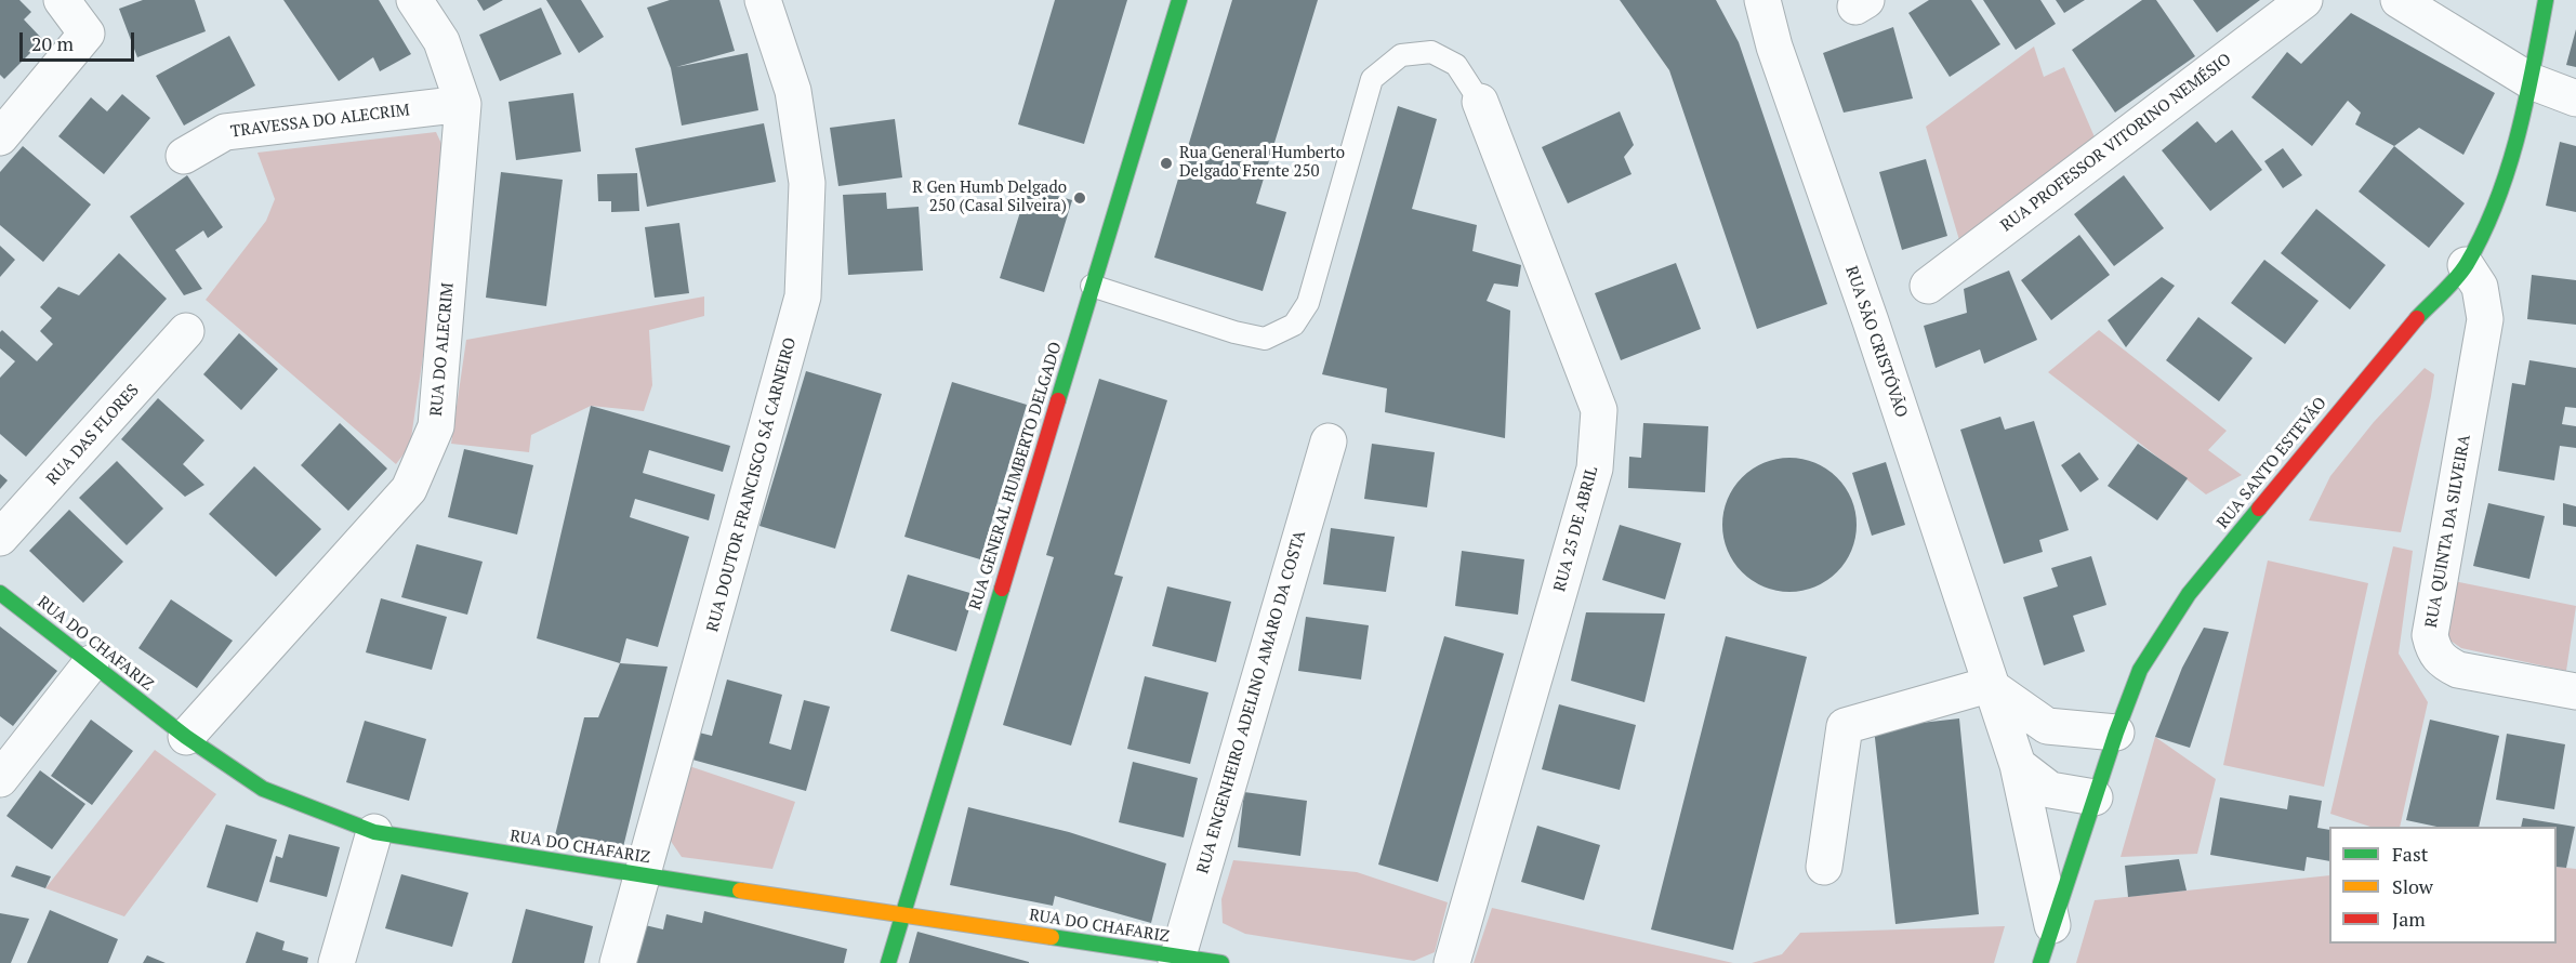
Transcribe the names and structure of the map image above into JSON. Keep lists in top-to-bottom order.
{
  "streets": {
    "street": [
      "TRAVESSA DO ALECRIM",
      "RUA PROFESSOR VITORINO NEMÉSIO",
      "RUA SÃO CRISTÓVÃO",
      "RUA DO ALECRIM",
      "RUA DAS FLORES",
      "RUA SANTO ESTEVÃO",
      "RUA GENERAL HUMBERTO DELGADO",
      "RUA DOUTOR FRANCISCO SÁ CARNEIRO",
      "RUA 25 DE ABRIL",
      "RUA QUINTA DA SILVEIRA",
      "RUA DO CHAFARIZ",
      "RUA ENGENHEIRO ADELINO AMARO DA COSTA"
    ]
  },
  "crossings": [
    ["TRAVESSA DO ALECRIM", "RUA DO ALECRIM"],
    ["RUA SÃO CRISTÓVÃO", "RUA SANTO ESTEVÃO"],
    ["RUA DO ALECRIM", "RUA DO CHAFARIZ"],
    ["RUA SANTO ESTEVÃO", "RUA QUINTA DA SILVEIRA"],
    ["RUA GENERAL HUMBERTO DELGADO", "RUA DO CHAFARIZ"],
    ["RUA DOUTOR FRANCISCO SÁ CARNEIRO", "RUA DO CHAFARIZ"],
    ["RUA DO CHAFARIZ", "RUA ENGENHEIRO ADELINO AMARO DA COSTA"]
  ],
  "places": ["Rua General Humberto Delgado Frente 250", "R Gen Humb Delgado 250 (Casal Silveira)"],
  "legend": ["Fast", "Slow", "Jam"],
  "scale_bar": "20 m"
}
